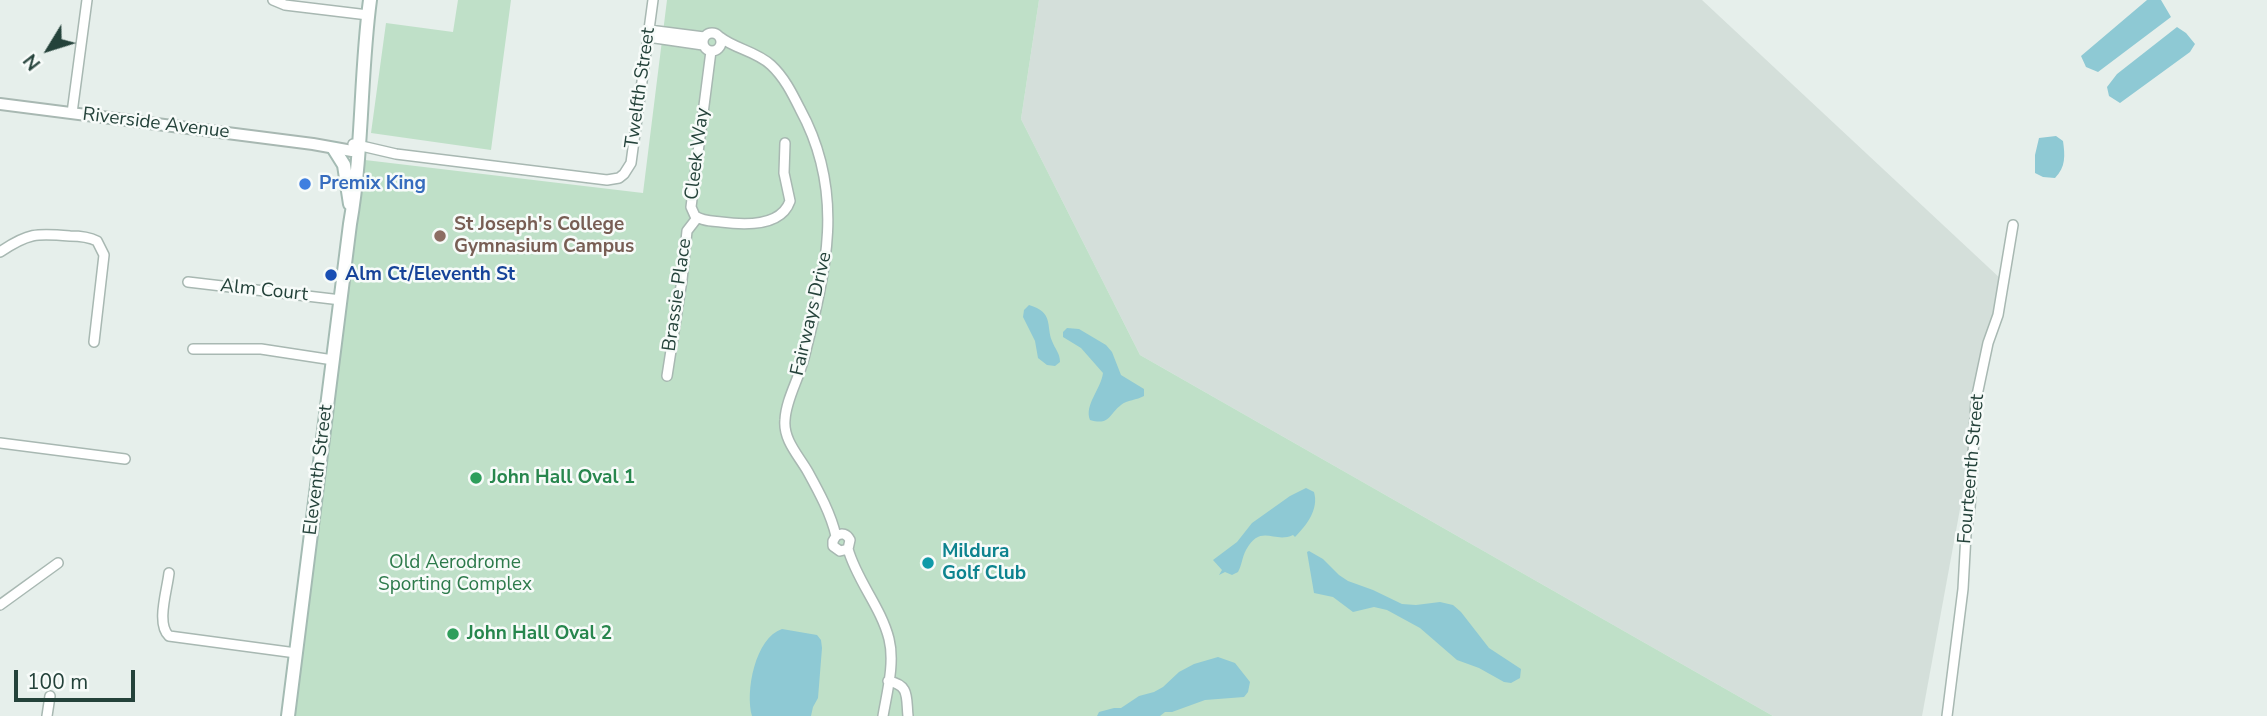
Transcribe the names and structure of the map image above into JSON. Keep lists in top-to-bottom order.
{
  "streets": {
    "main road": ["Eleventh Street"],
    "street": [
      "Twelfth Street",
      "Riverside Avenue",
      "Cleek Way",
      "Alm Court",
      "Brassie Place",
      "Fairways Drive",
      "Fourteenth Street"
    ]
  },
  "crossings": [
    ["Twelfth Street", "Riverside Avenue"],
    ["Riverside Avenue", "Eleventh Street"],
    ["Cleek Way", "Brassie Place"],
    ["Cleek Way", "Fairways Drive"],
    ["Alm Court", "Eleventh Street"]
  ],
  "parks": ["Old Aerodrome Sporting Complex"],
  "places": [
    "Premix King",
    "St Joseph's College Gymnasium Campus",
    "Alm Ct/Eleventh St",
    "John Hall Oval 1",
    "Mildura Golf Club",
    "John Hall Oval 2"
  ],
  "scale_bar": "100 m",
  "north": "bottom left"
}
